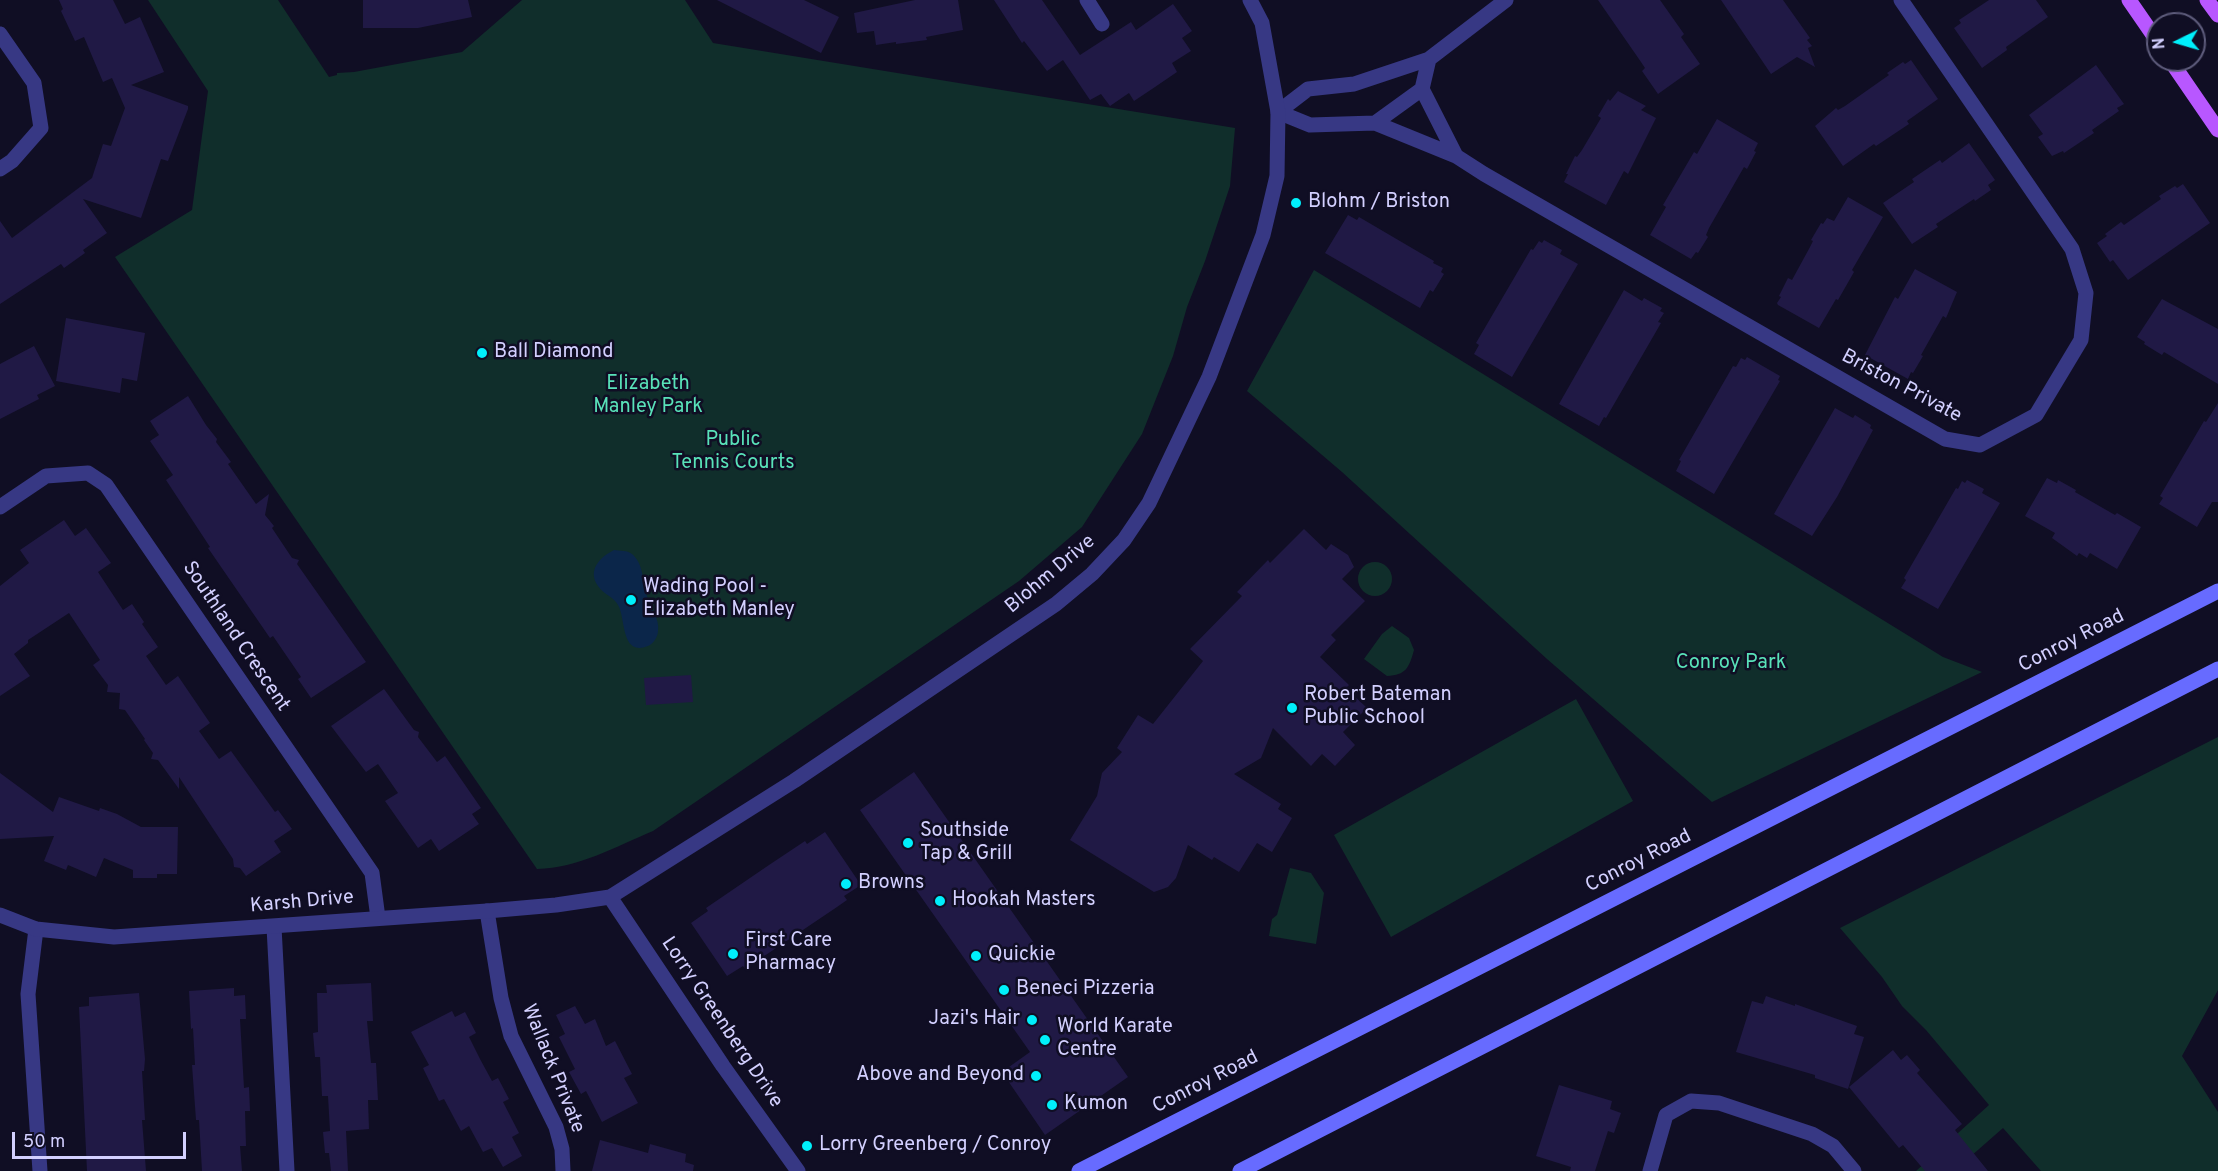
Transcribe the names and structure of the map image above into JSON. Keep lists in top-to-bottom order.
{
  "streets": {
    "main road": ["Conroy Road"],
    "street": [
      "Briston Private",
      "Blohm Drive",
      "Southland Crescent",
      "Karsh Drive",
      "Lorry Greenberg Drive",
      "Wallack Private"
    ]
  },
  "crossings": [
    ["Briston Private", "Blohm Drive"],
    ["Blohm Drive", "Karsh Drive"],
    ["Blohm Drive", "Lorry Greenberg Drive"],
    ["Southland Crescent", "Karsh Drive"],
    ["Karsh Drive", "Lorry Greenberg Drive"],
    ["Karsh Drive", "Wallack Private"]
  ],
  "parks": ["Elizabeth Manley Park", "Public Tennis Courts", "Conroy Park"],
  "places": [
    "Blohm / Briston",
    "Ball Diamond",
    "Wading Pool - Elizabeth Manley",
    "Robert Bateman Public School",
    "Southside Tap & Grill",
    "Browns",
    "Hookah Masters",
    "First Care Pharmacy",
    "Quickie",
    "Beneci Pizzeria",
    "Jazi's Hair",
    "World Karate Centre",
    "Above and Beyond",
    "Kumon",
    "Lorry Greenberg / Conroy"
  ],
  "scale_bar": "50 m",
  "north": "left"
}
